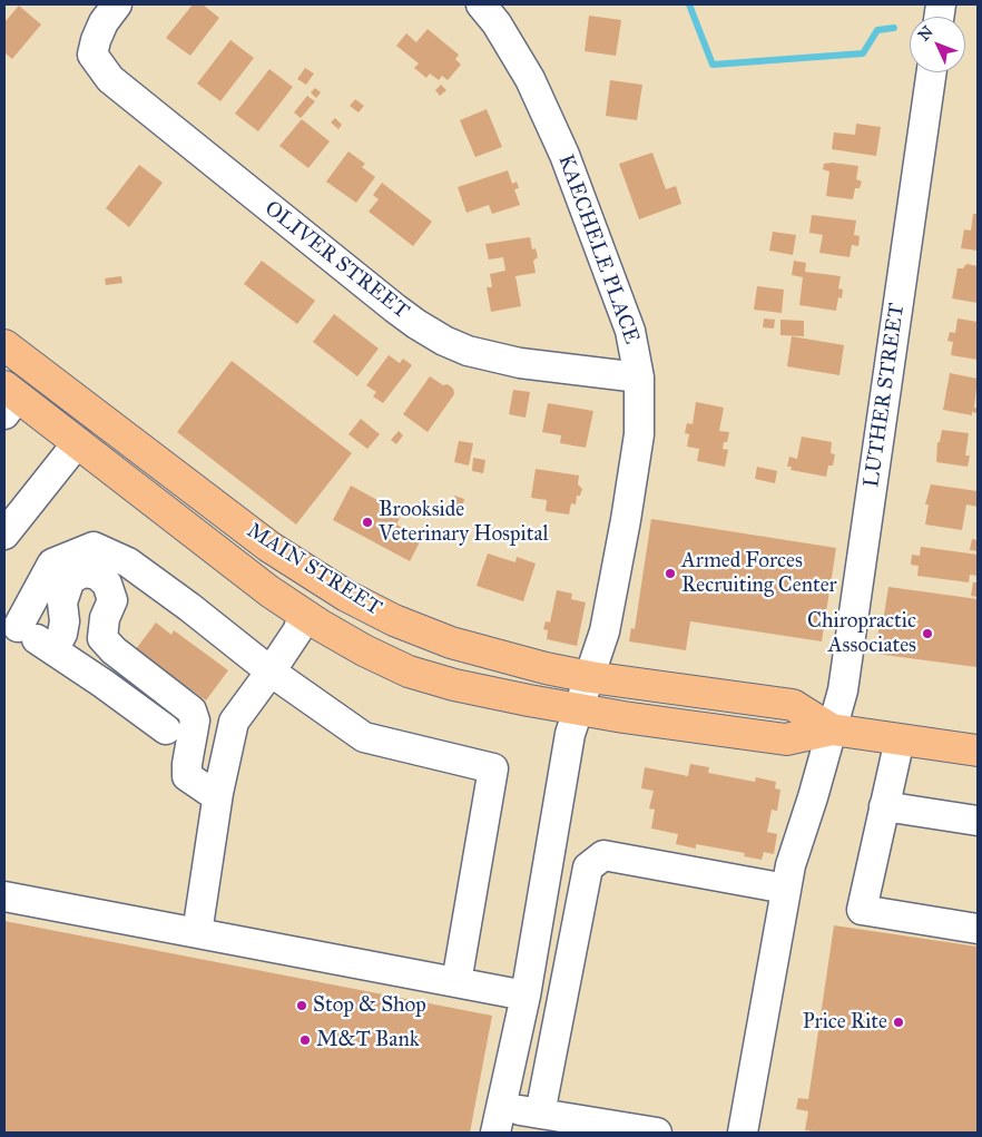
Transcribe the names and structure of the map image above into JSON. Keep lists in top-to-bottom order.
{
  "streets": {
    "main road": ["MAIN STREET"],
    "street": ["KAECHELE PLACE", "OLIVER STREET", "LUTHER STREET"]
  },
  "crossings": [
    ["KAECHELE PLACE", "OLIVER STREET"],
    ["KAECHELE PLACE", "MAIN STREET"],
    ["LUTHER STREET", "MAIN STREET"]
  ],
  "places": [
    "Brookside Veterinary Hospital",
    "Armed Forces Recruiting Center",
    "Chiropractic Associates",
    "Stop & Shop",
    "Price Rite",
    "M&T Bank"
  ],
  "north": "top left"
}
